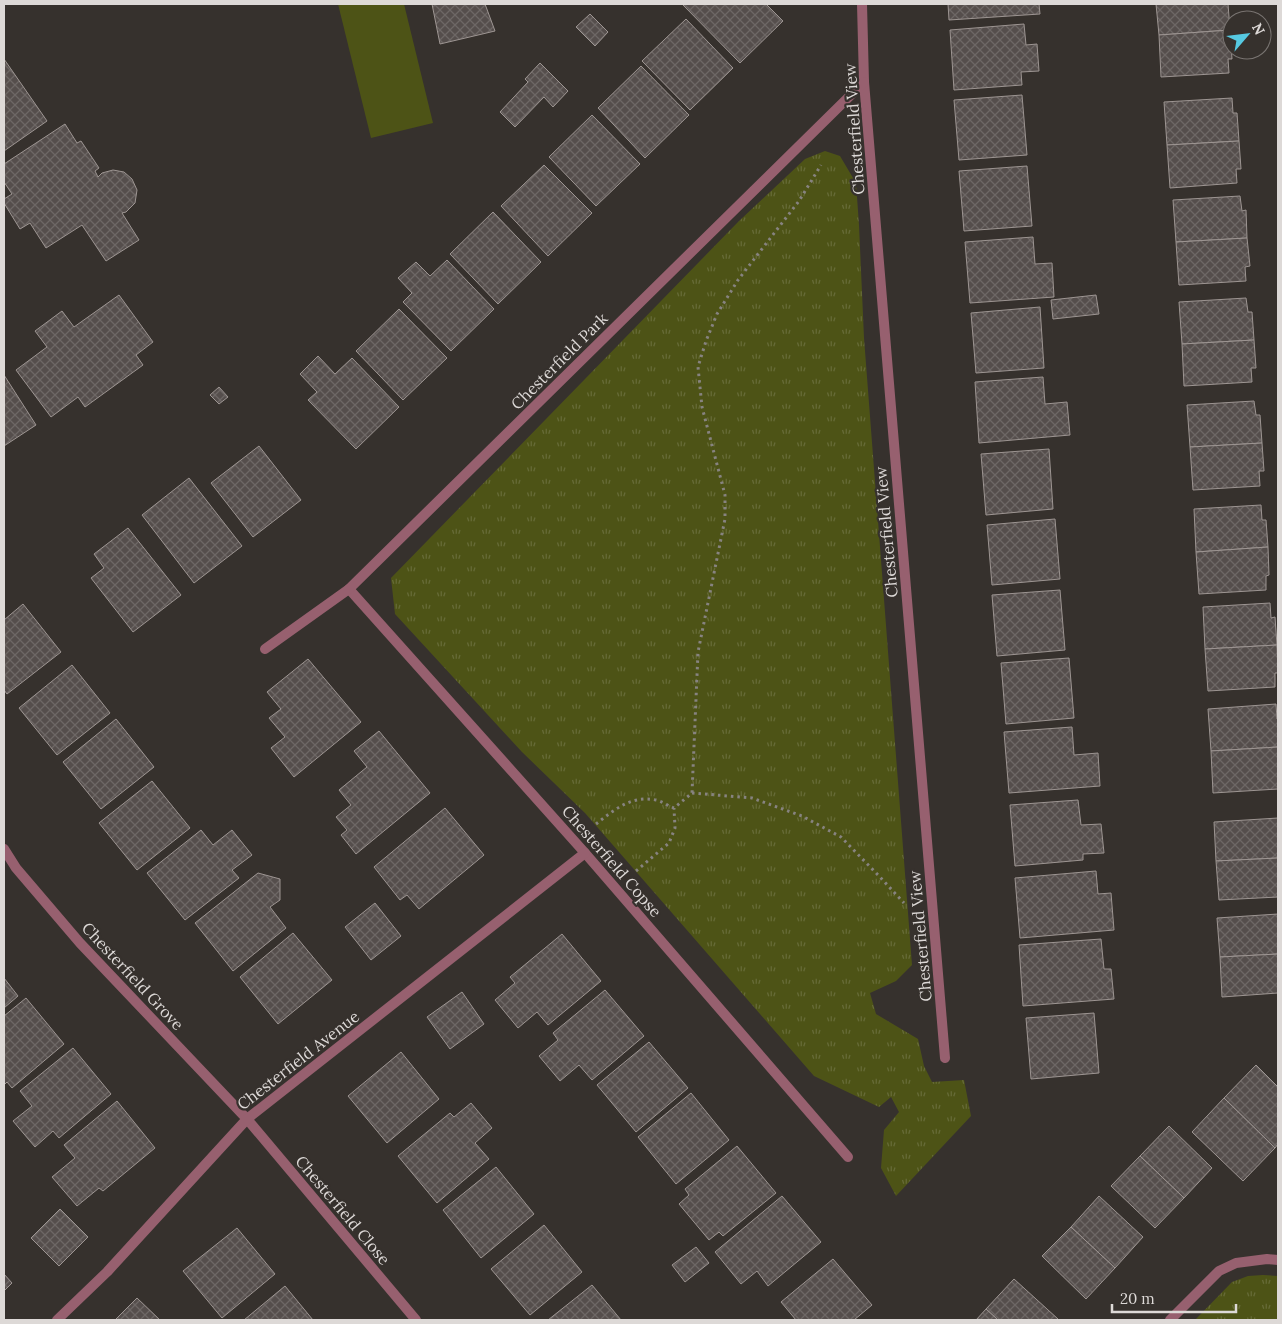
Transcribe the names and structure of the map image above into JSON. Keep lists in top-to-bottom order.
{
  "streets": {
    "street": [
      "Chesterfield View",
      "Chesterfield Park",
      "Chesterfield Copse",
      "Chesterfield Grove",
      "Chesterfield Avenue",
      "Chesterfield Close"
    ]
  },
  "crossings": [
    ["Chesterfield View", "Chesterfield Park"],
    ["Chesterfield Park", "Chesterfield Copse"],
    ["Chesterfield Copse", "Chesterfield Avenue"],
    ["Chesterfield Grove", "Chesterfield Avenue"],
    ["Chesterfield Grove", "Chesterfield Close"],
    ["Chesterfield Avenue", "Chesterfield Close"]
  ],
  "scale_bar": "20 m",
  "north": "top right"
}
